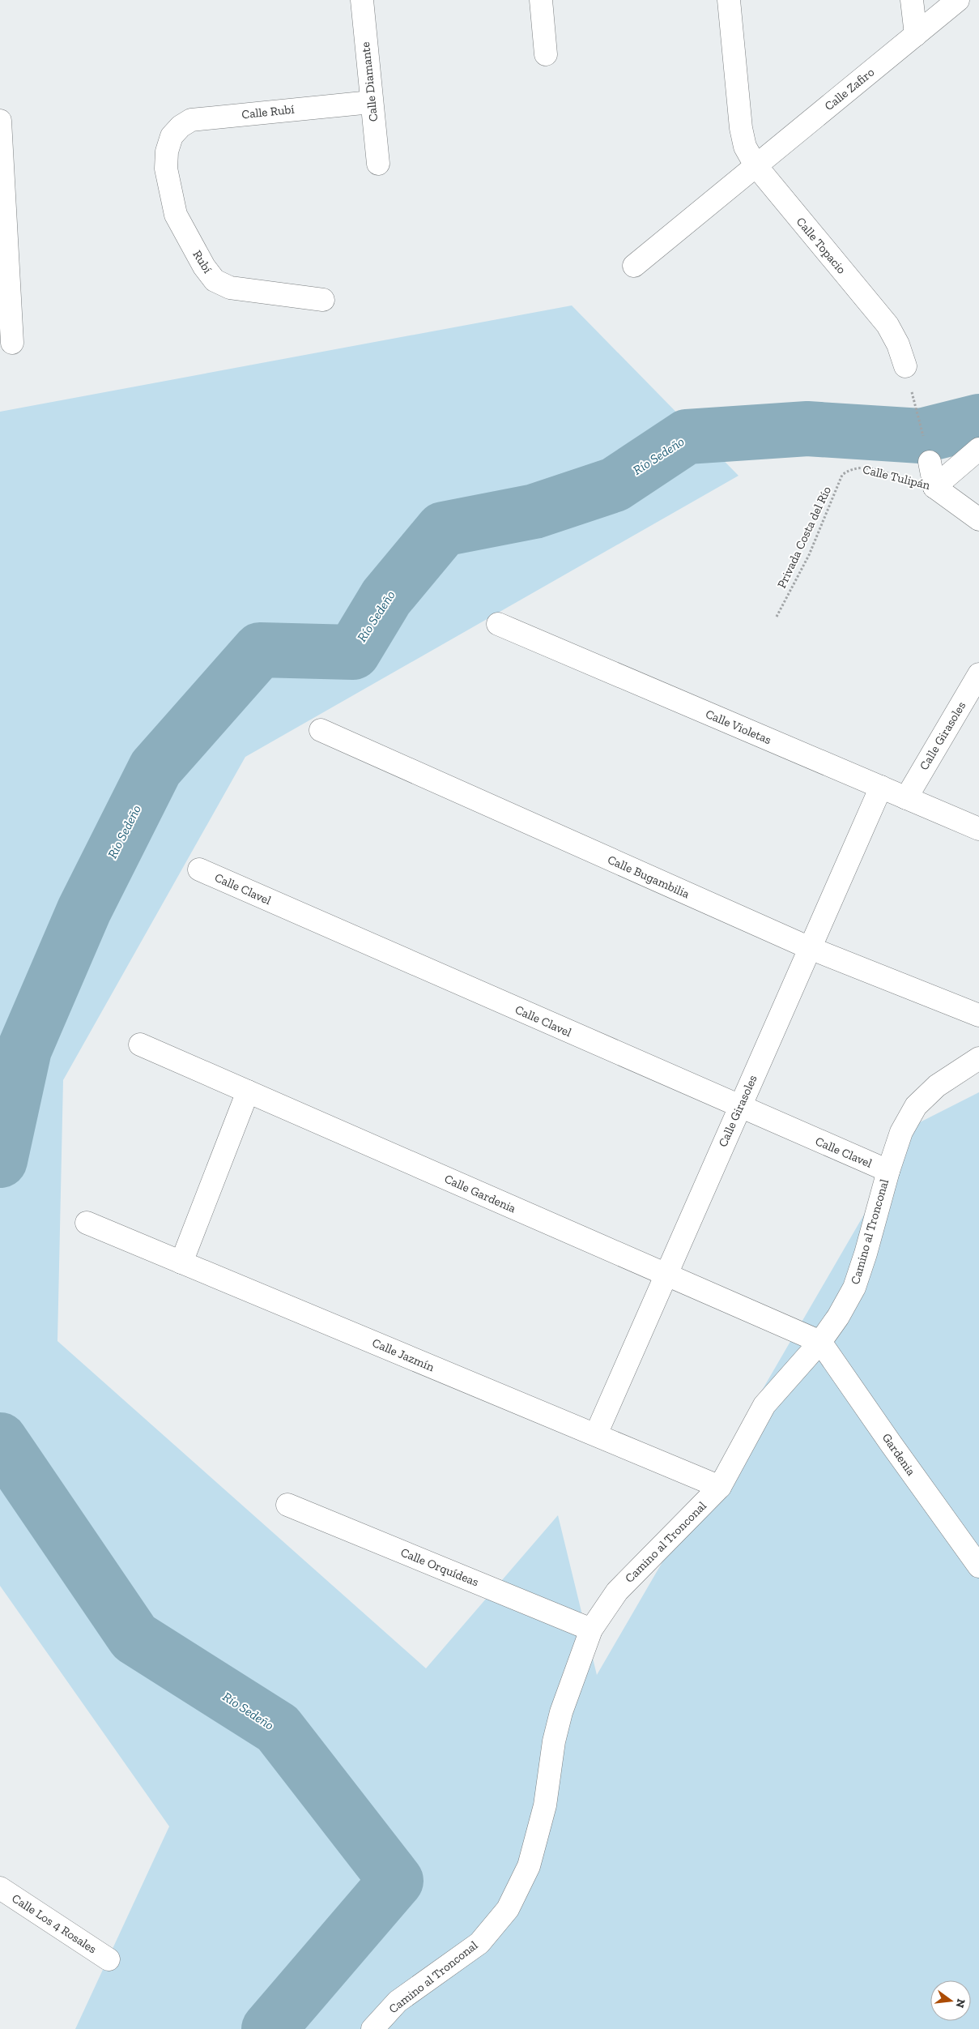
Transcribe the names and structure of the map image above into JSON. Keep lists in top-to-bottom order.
{
  "streets": {
    "street": [
      "Calle Diamante",
      "Calle Zafiro",
      "Calle Rubí",
      "Calle Topacio",
      "Rubí",
      "Calle Tulipán",
      "Calle Violetas",
      "Calle Girasoles",
      "Calle Bugambilia",
      "Calle Clavel",
      "Calle Gardenia",
      "Camino al Tronconal",
      "Calle Jazmín",
      "Gardenia",
      "Calle Orquídeas",
      "Calle Los 4 Rosales"
    ],
    "path": ["Privada Costa del Río"]
  },
  "crossings": [
    ["Calle Diamante", "Calle Rubí"],
    ["Calle Zafiro", "Calle Topacio"],
    ["Calle Rubí", "Rubí"],
    ["Calle Tulipán", "Privada Costa del Río"],
    ["Calle Violetas", "Calle Girasoles"],
    ["Calle Girasoles", "Calle Bugambilia"],
    ["Calle Girasoles", "Calle Clavel"],
    ["Calle Girasoles", "Calle Gardenia"],
    ["Calle Girasoles", "Calle Jazmín"],
    ["Calle Clavel", "Camino al Tronconal"],
    ["Calle Gardenia", "Camino al Tronconal"],
    ["Calle Gardenia", "Gardenia"],
    ["Camino al Tronconal", "Calle Jazmín"],
    ["Camino al Tronconal", "Gardenia"],
    ["Camino al Tronconal", "Calle Orquídeas"]
  ],
  "water": ["Río Sedeño"],
  "north": "right"
}
